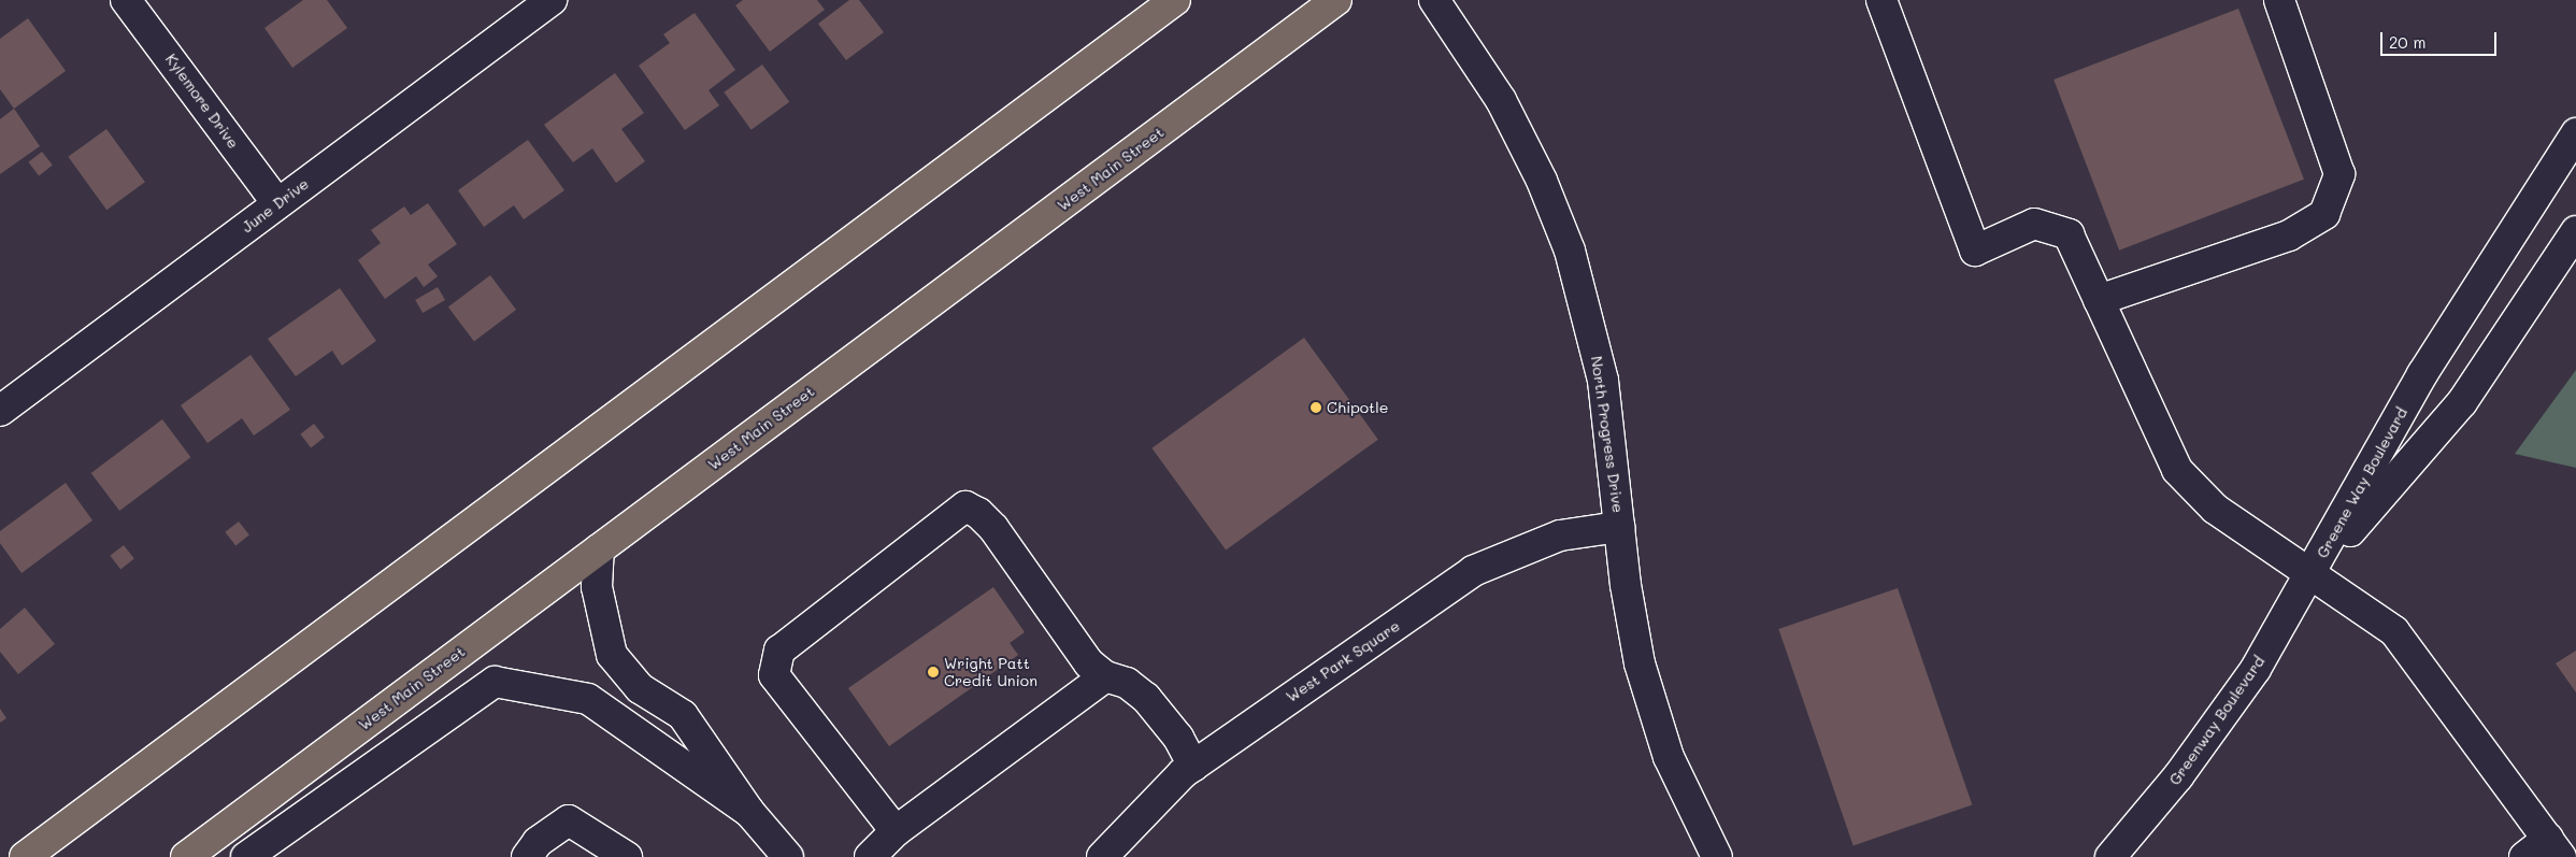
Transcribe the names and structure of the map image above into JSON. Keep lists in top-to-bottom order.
{
  "streets": {
    "main road": ["West Main Street"],
    "street": [
      "Kylemore Drive",
      "June Drive",
      "North Progress Drive",
      "Greene Way Boulevard",
      "West Park Square",
      "Greenway Boulevard"
    ]
  },
  "crossings": [
    ["Kylemore Drive", "June Drive"],
    ["North Progress Drive", "West Park Square"],
    ["Greene Way Boulevard", "Greenway Boulevard"]
  ],
  "places": ["Chipotle", "Wright Patt Credit Union"],
  "scale_bar": "20 m"
}
